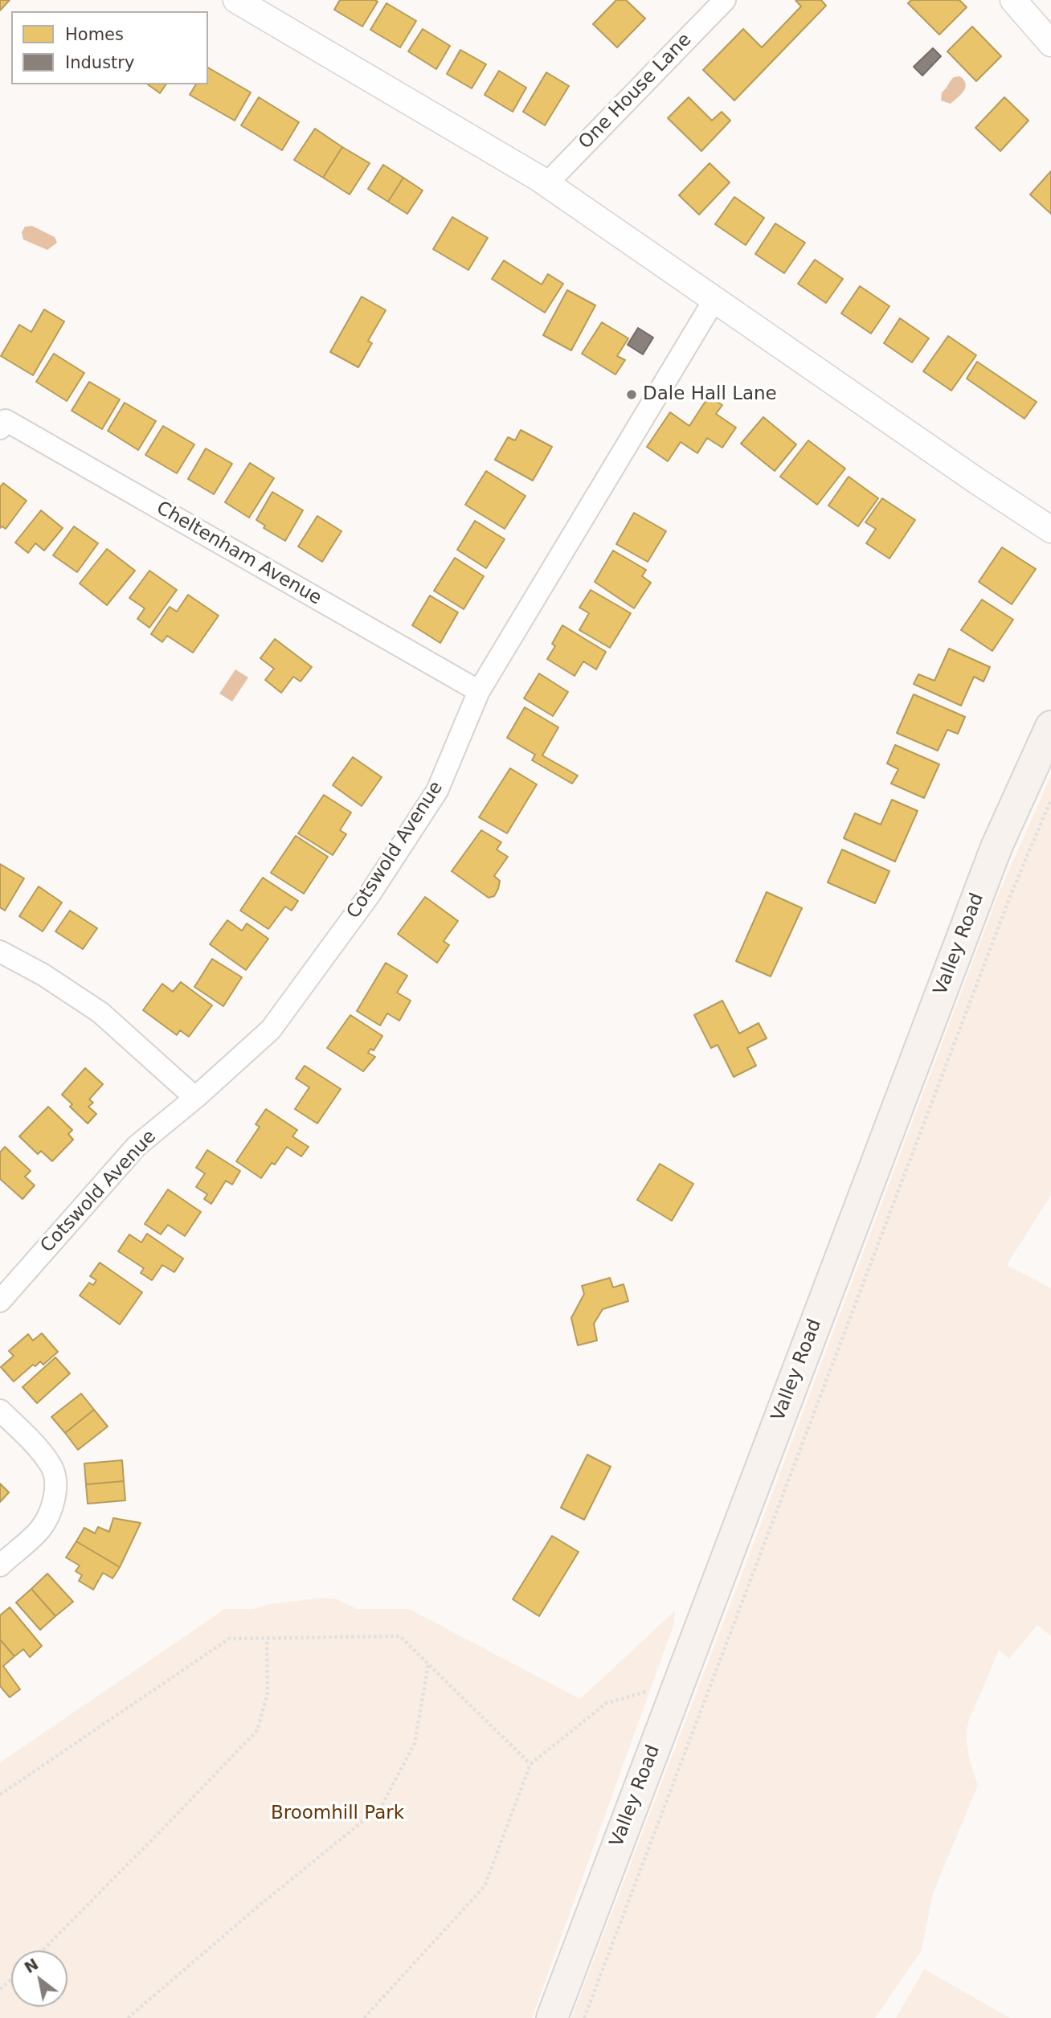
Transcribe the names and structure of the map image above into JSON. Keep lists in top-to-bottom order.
{
  "streets": {
    "main road": ["Valley Road"],
    "street": ["One House Lane", "Cheltenham Avenue", "Cotswold Avenue"]
  },
  "crossings": [
    ["Cheltenham Avenue", "Cotswold Avenue"]
  ],
  "parks": ["Broomhill Park"],
  "places": ["Dale Hall Lane"],
  "legend": ["Homes", "Industry"],
  "north": "top left"
}
